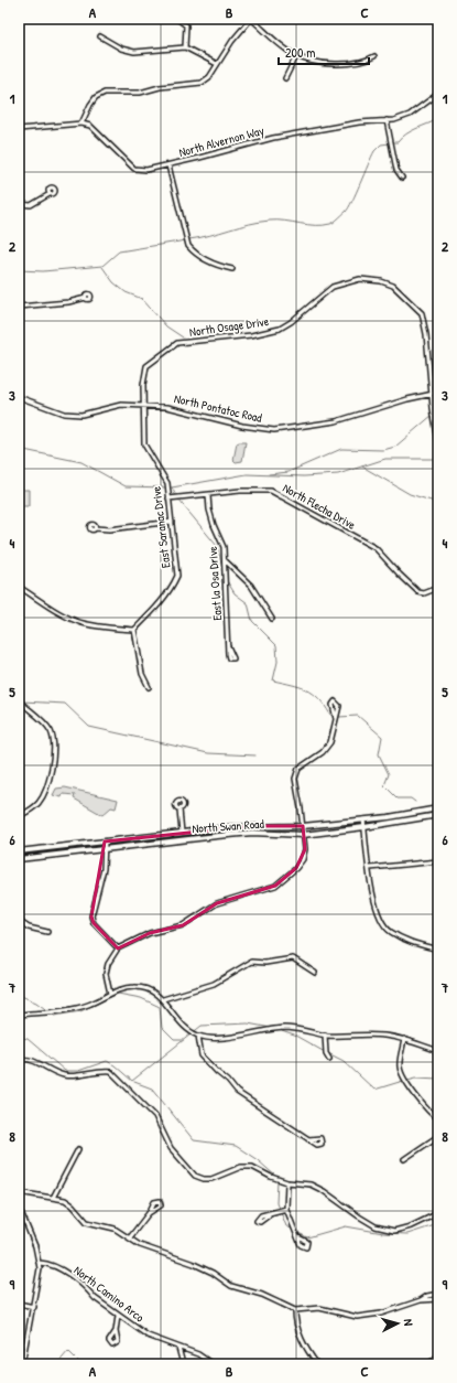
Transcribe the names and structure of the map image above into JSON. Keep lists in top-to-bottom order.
{
  "streets": {
    "main road": ["North Swan Road"],
    "street": [
      "North Alvernon Way",
      "North Osage Drive",
      "North Pontatoc Road",
      "North Flecha Drive",
      "East Saranac Drive",
      "East la Osa Drive",
      "North Camino Arco"
    ]
  },
  "crossings": [
    ["North Osage Drive", "North Pontatoc Road"],
    ["North Osage Drive", "East Saranac Drive"],
    ["North Pontatoc Road", "East Saranac Drive"],
    ["North Flecha Drive", "East Saranac Drive"],
    ["North Flecha Drive", "East la Osa Drive"]
  ],
  "scale_bar": "200 m",
  "north": "right",
  "grid": {
    "columns": ["A", "B", "C"],
    "rows": [
      "1",
      "2",
      "3",
      "4",
      "5",
      "6",
      "7",
      "8",
      "9"
    ]
  }
}
